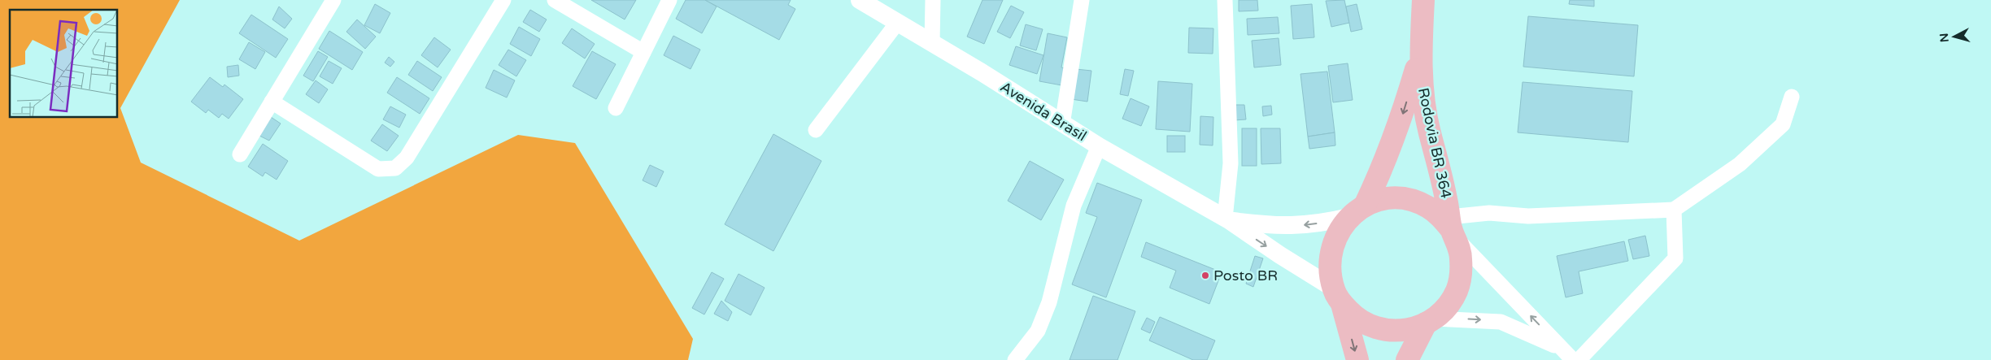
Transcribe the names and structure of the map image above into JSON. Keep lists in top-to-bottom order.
{
  "streets": {
    "main road": ["Rodovia BR 364"],
    "street": ["Avenida Brasil"]
  },
  "crossings": [
    ["Avenida Brasil", "Rodovia BR 364"]
  ],
  "places": ["Posto BR"],
  "north": "left"
}
